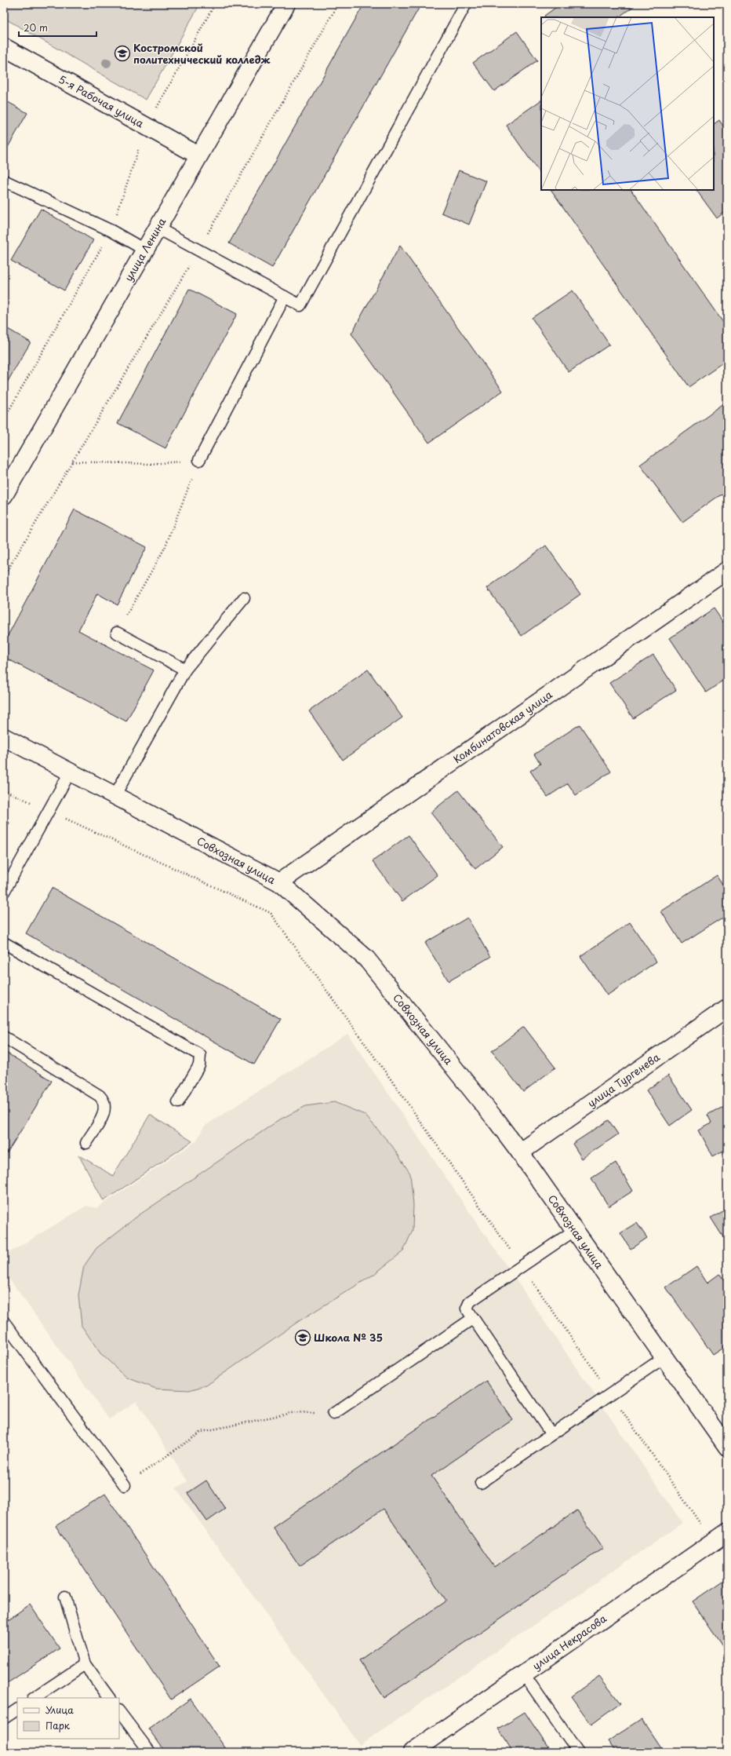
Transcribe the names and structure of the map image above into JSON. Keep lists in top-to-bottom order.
{
  "streets": {
    "street": [
      "5-я Рабочая улица",
      "улица Ленина",
      "Комбинатовская улица",
      "Совхозная улица",
      "улица Тургенева",
      "улица Некрасова"
    ]
  },
  "crossings": [
    ["5-я Рабочая улица", "улица Ленина"],
    ["Комбинатовская улица", "Совхозная улица"],
    ["Совхозная улица", "улица Тургенева"]
  ],
  "places": {
    "school or university": ["Костромской политехнический колледж", "Школа № 35"]
  },
  "legend": ["Улица", "Парк"],
  "scale_bar": "20 m"
}
